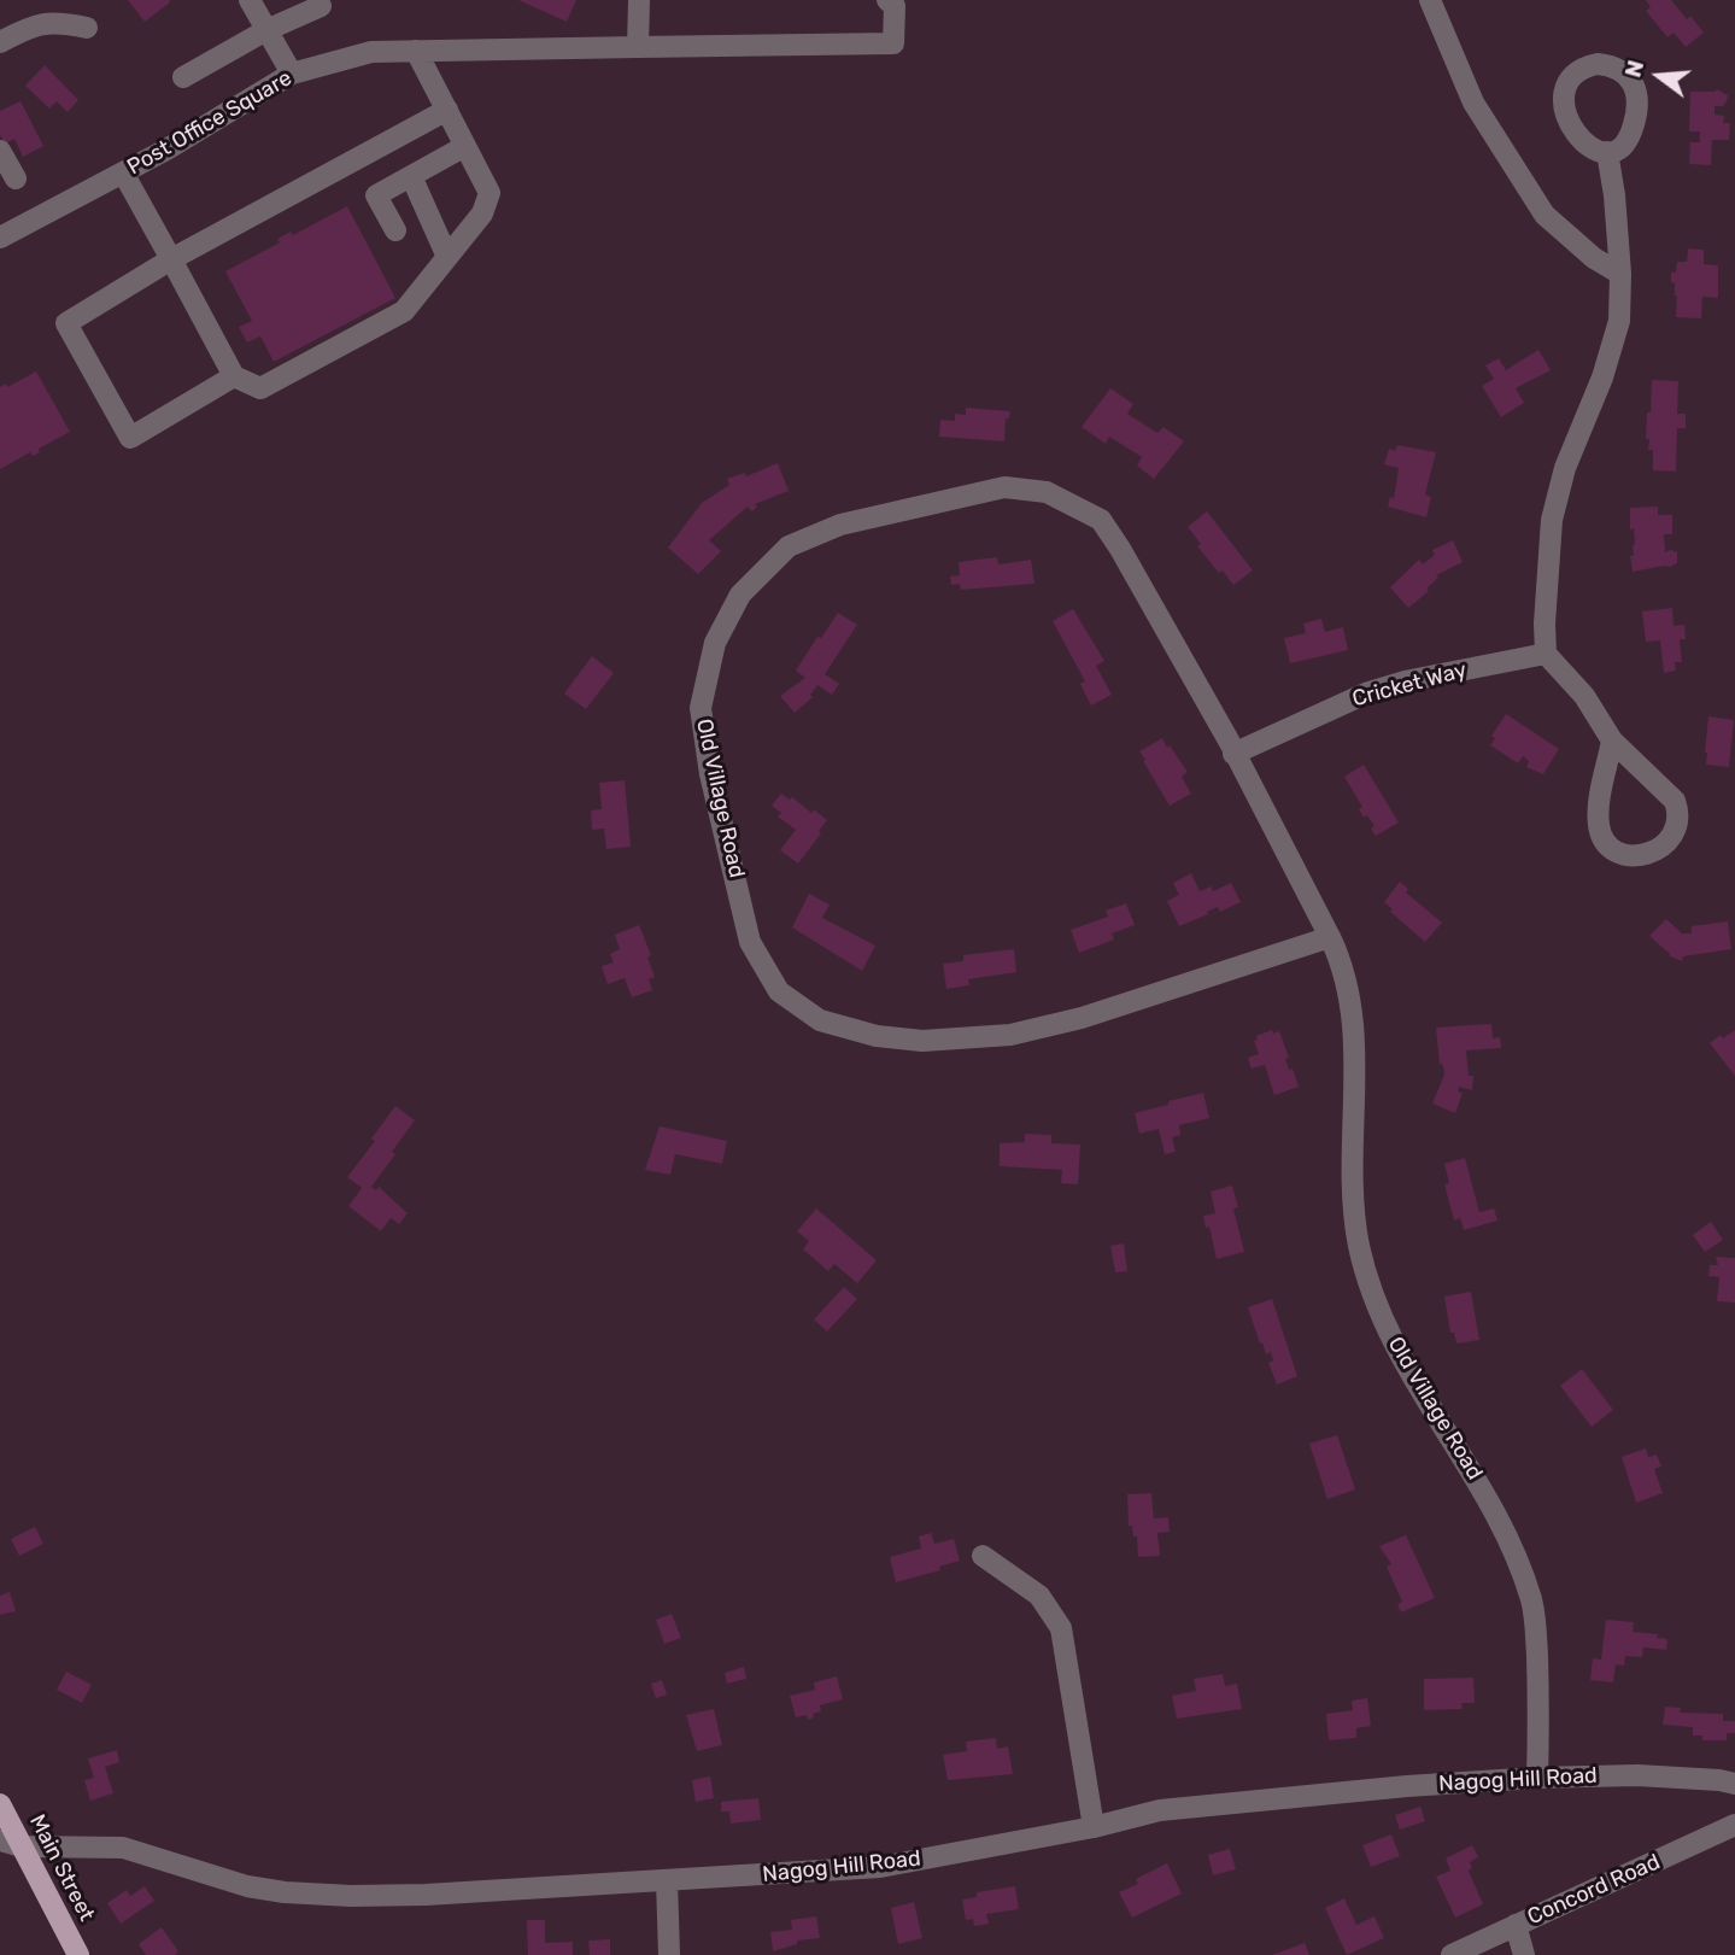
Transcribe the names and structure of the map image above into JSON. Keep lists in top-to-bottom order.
{
  "streets": {
    "main road": ["Main Street"],
    "street": [
      "Post Office Square",
      "Cricket Way",
      "Old Village Road",
      "Nagog Hill Road",
      "Concord Road"
    ]
  },
  "crossings": [
    ["Cricket Way", "Old Village Road"],
    ["Old Village Road", "Nagog Hill Road"],
    ["Nagog Hill Road", "Main Street"]
  ],
  "north": "left"
}
